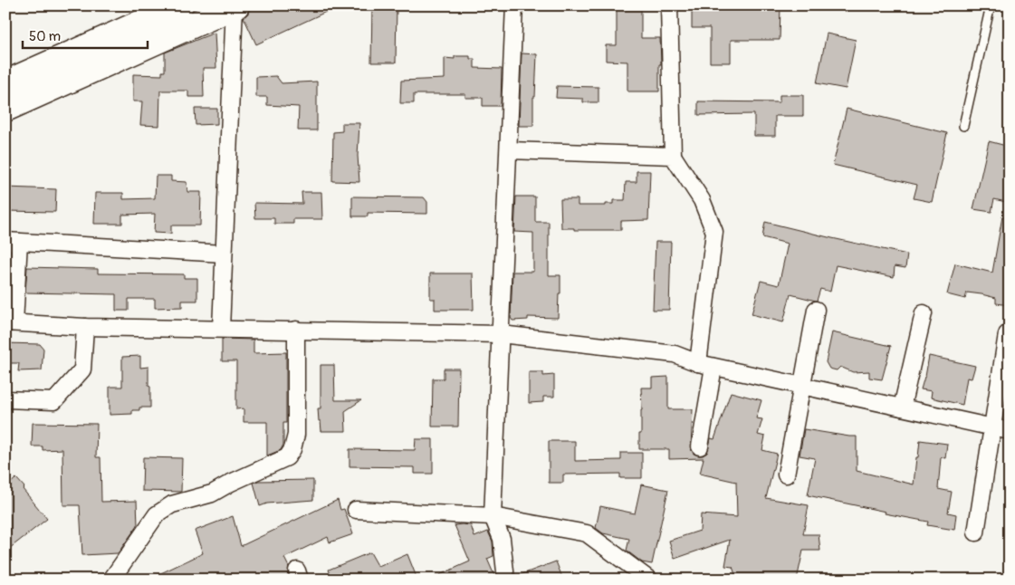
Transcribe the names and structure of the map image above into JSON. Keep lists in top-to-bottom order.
{
  "scale_bar": "50 m"
}
